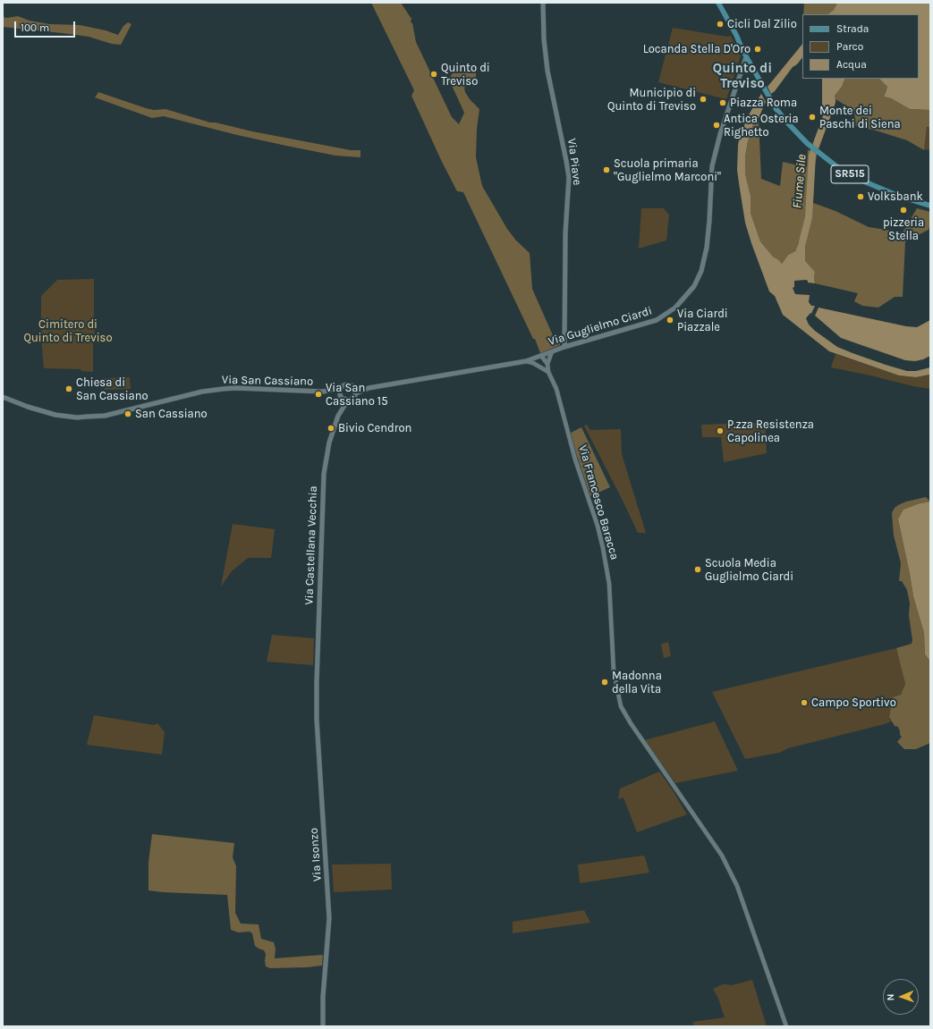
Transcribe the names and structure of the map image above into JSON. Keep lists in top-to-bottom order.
{
  "streets": {
    "main road": [
      "Via Piave",
      "SR515",
      "Via Guglielmo Ciardi",
      "Via San Cassiano",
      "Via Castellana Vecchia",
      "Via Isonzo"
    ],
    "street": ["Via Francesco Baracca"]
  },
  "crossings": [
    ["Via Piave", "Via Guglielmo Ciardi"],
    ["SR515", "Via Guglielmo Ciardi"],
    ["Via Guglielmo Ciardi", "Via Francesco Baracca"],
    ["Via San Cassiano", "Via Castellana Vecchia"],
    ["Via Castellana Vecchia", "Via Isonzo"]
  ],
  "districts": ["Quinto di Treviso"],
  "water": ["Fiume Sile"],
  "parks": ["Cimitero di Quinto di Treviso"],
  "places": [
    "Cicli Dal Zilio",
    "Locanda Stella D'Oro",
    "Quinto di Treviso",
    "Municipio di Quinto di Treviso",
    "Piazza Roma",
    "Monte dei Paschi di Siena",
    "Antica Osteria Righetto",
    "Scuola primaria \"Guglielmo Marconi\"",
    "Volksbank",
    "pizzeria Stella",
    "Via Ciardi Piazzale",
    "Chiesa di San Cassiano",
    "Via San Cassiano 15",
    "San Cassiano",
    "Bivio Cendron",
    "P.zza Resistenza Capolinea",
    "Scuola Media Guglielmo Ciardi",
    "Madonna della Vita",
    "Campo Sportivo"
  ],
  "legend": ["Strada", "Parco", "Acqua"],
  "scale_bar": "100 m",
  "north": "left"
}
